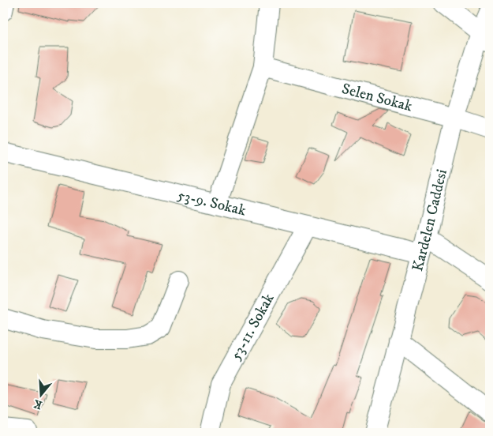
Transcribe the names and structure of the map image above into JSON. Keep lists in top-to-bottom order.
{
  "streets": {
    "street": [
      "Selen Sokak",
      "53-9. Sokak",
      "Kardelen Caddesi",
      "53-11. Sokak"
    ]
  },
  "crossings": [
    ["Selen Sokak", "Kardelen Caddesi"],
    ["53-9. Sokak", "Kardelen Caddesi"],
    ["53-9. Sokak", "53-11. Sokak"]
  ],
  "north": "bottom"
}
